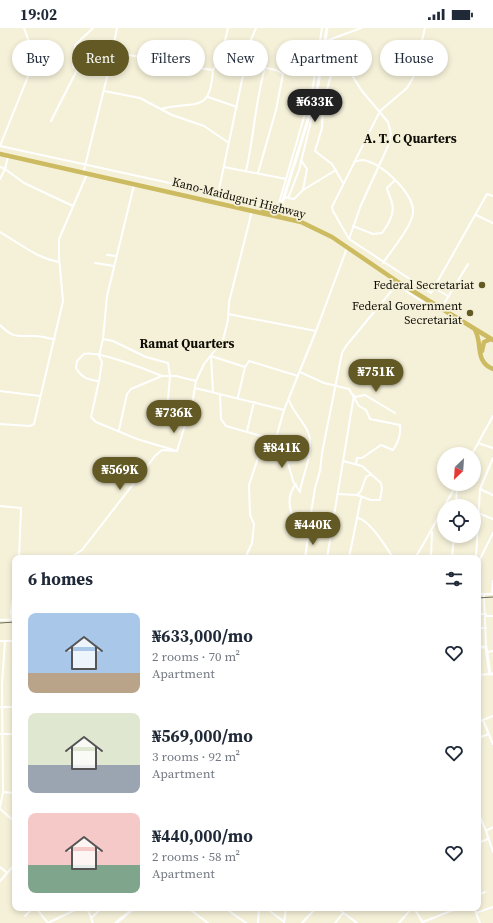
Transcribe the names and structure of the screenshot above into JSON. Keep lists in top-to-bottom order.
{
  "streets": {
    "highway": ["Kano-Maiduguri Highway"]
  },
  "districts": ["A. T. C Quarters", "Ramat Quarters"],
  "places": ["Federal Secretariat", "Federal Government Secretariat"],
  "north": "bottom left",
  "page": {
    "status": "19:02",
    "chip": [
      "Buy",
      "Rent",
      "Filters",
      "New",
      "Apartment",
      "House"
    ],
    "price": [
      "₦633K",
      "₦751K",
      "₦736K",
      "₦841K",
      "₦569K",
      "₦440K"
    ],
    "heading": "6 homes",
    "list": [
      {
        "name": "₦633,000/mo",
        "note": "2 rooms · 70 m² · Apartment"
      },
      {
        "name": "₦569,000/mo",
        "note": "3 rooms · 92 m² · Apartment"
      },
      {
        "name": "₦440,000/mo",
        "note": "2 rooms · 58 m² · Apartment"
      }
    ]
  }
}
